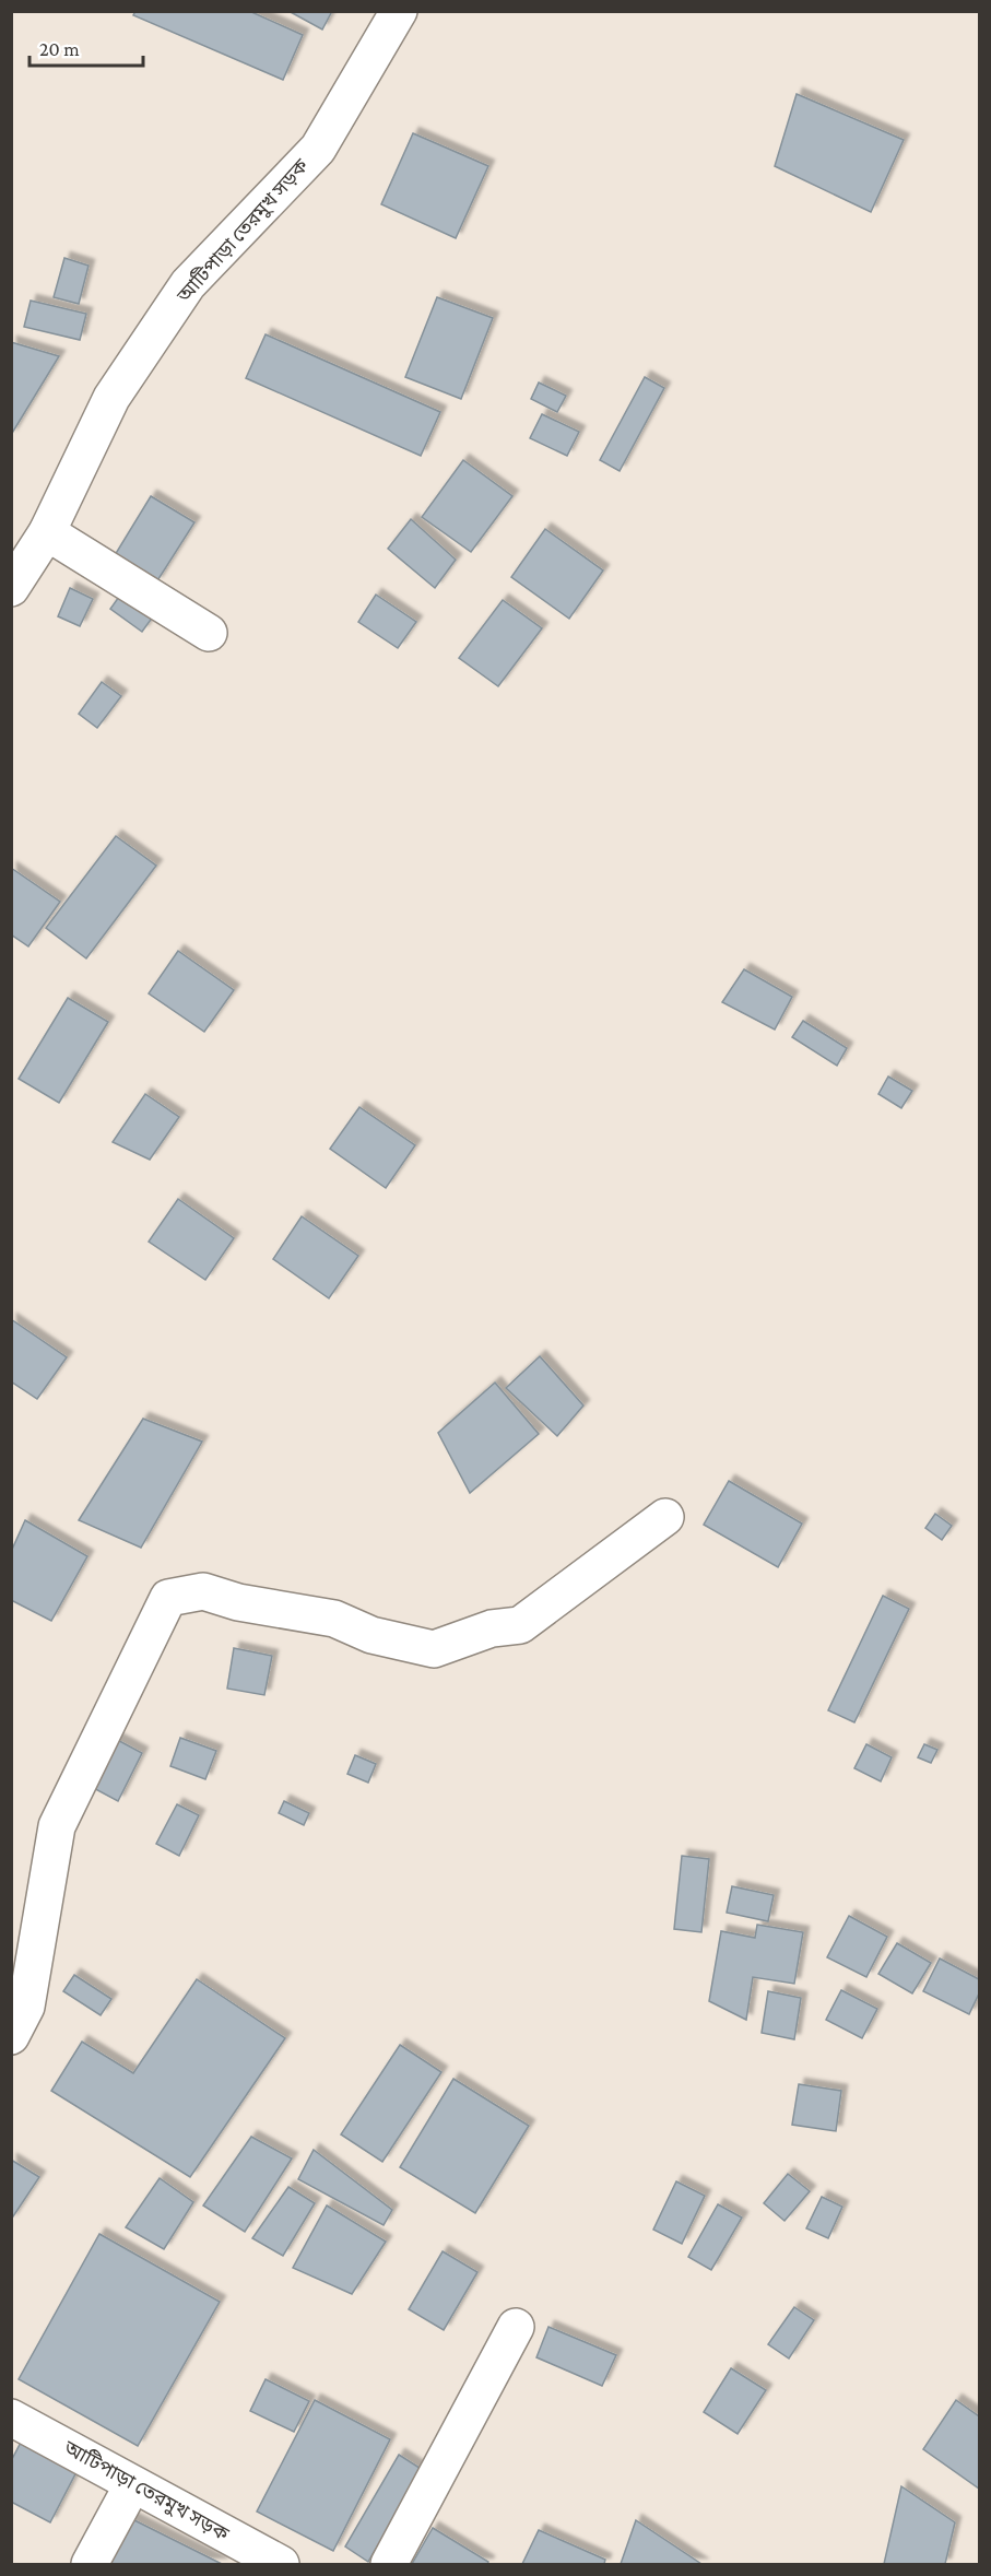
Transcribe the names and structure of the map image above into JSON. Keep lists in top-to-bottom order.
{
  "streets": {
    "street": ["আটিপাড়া তেরমুখ সড়ক"]
  },
  "scale_bar": "20 m"
}
